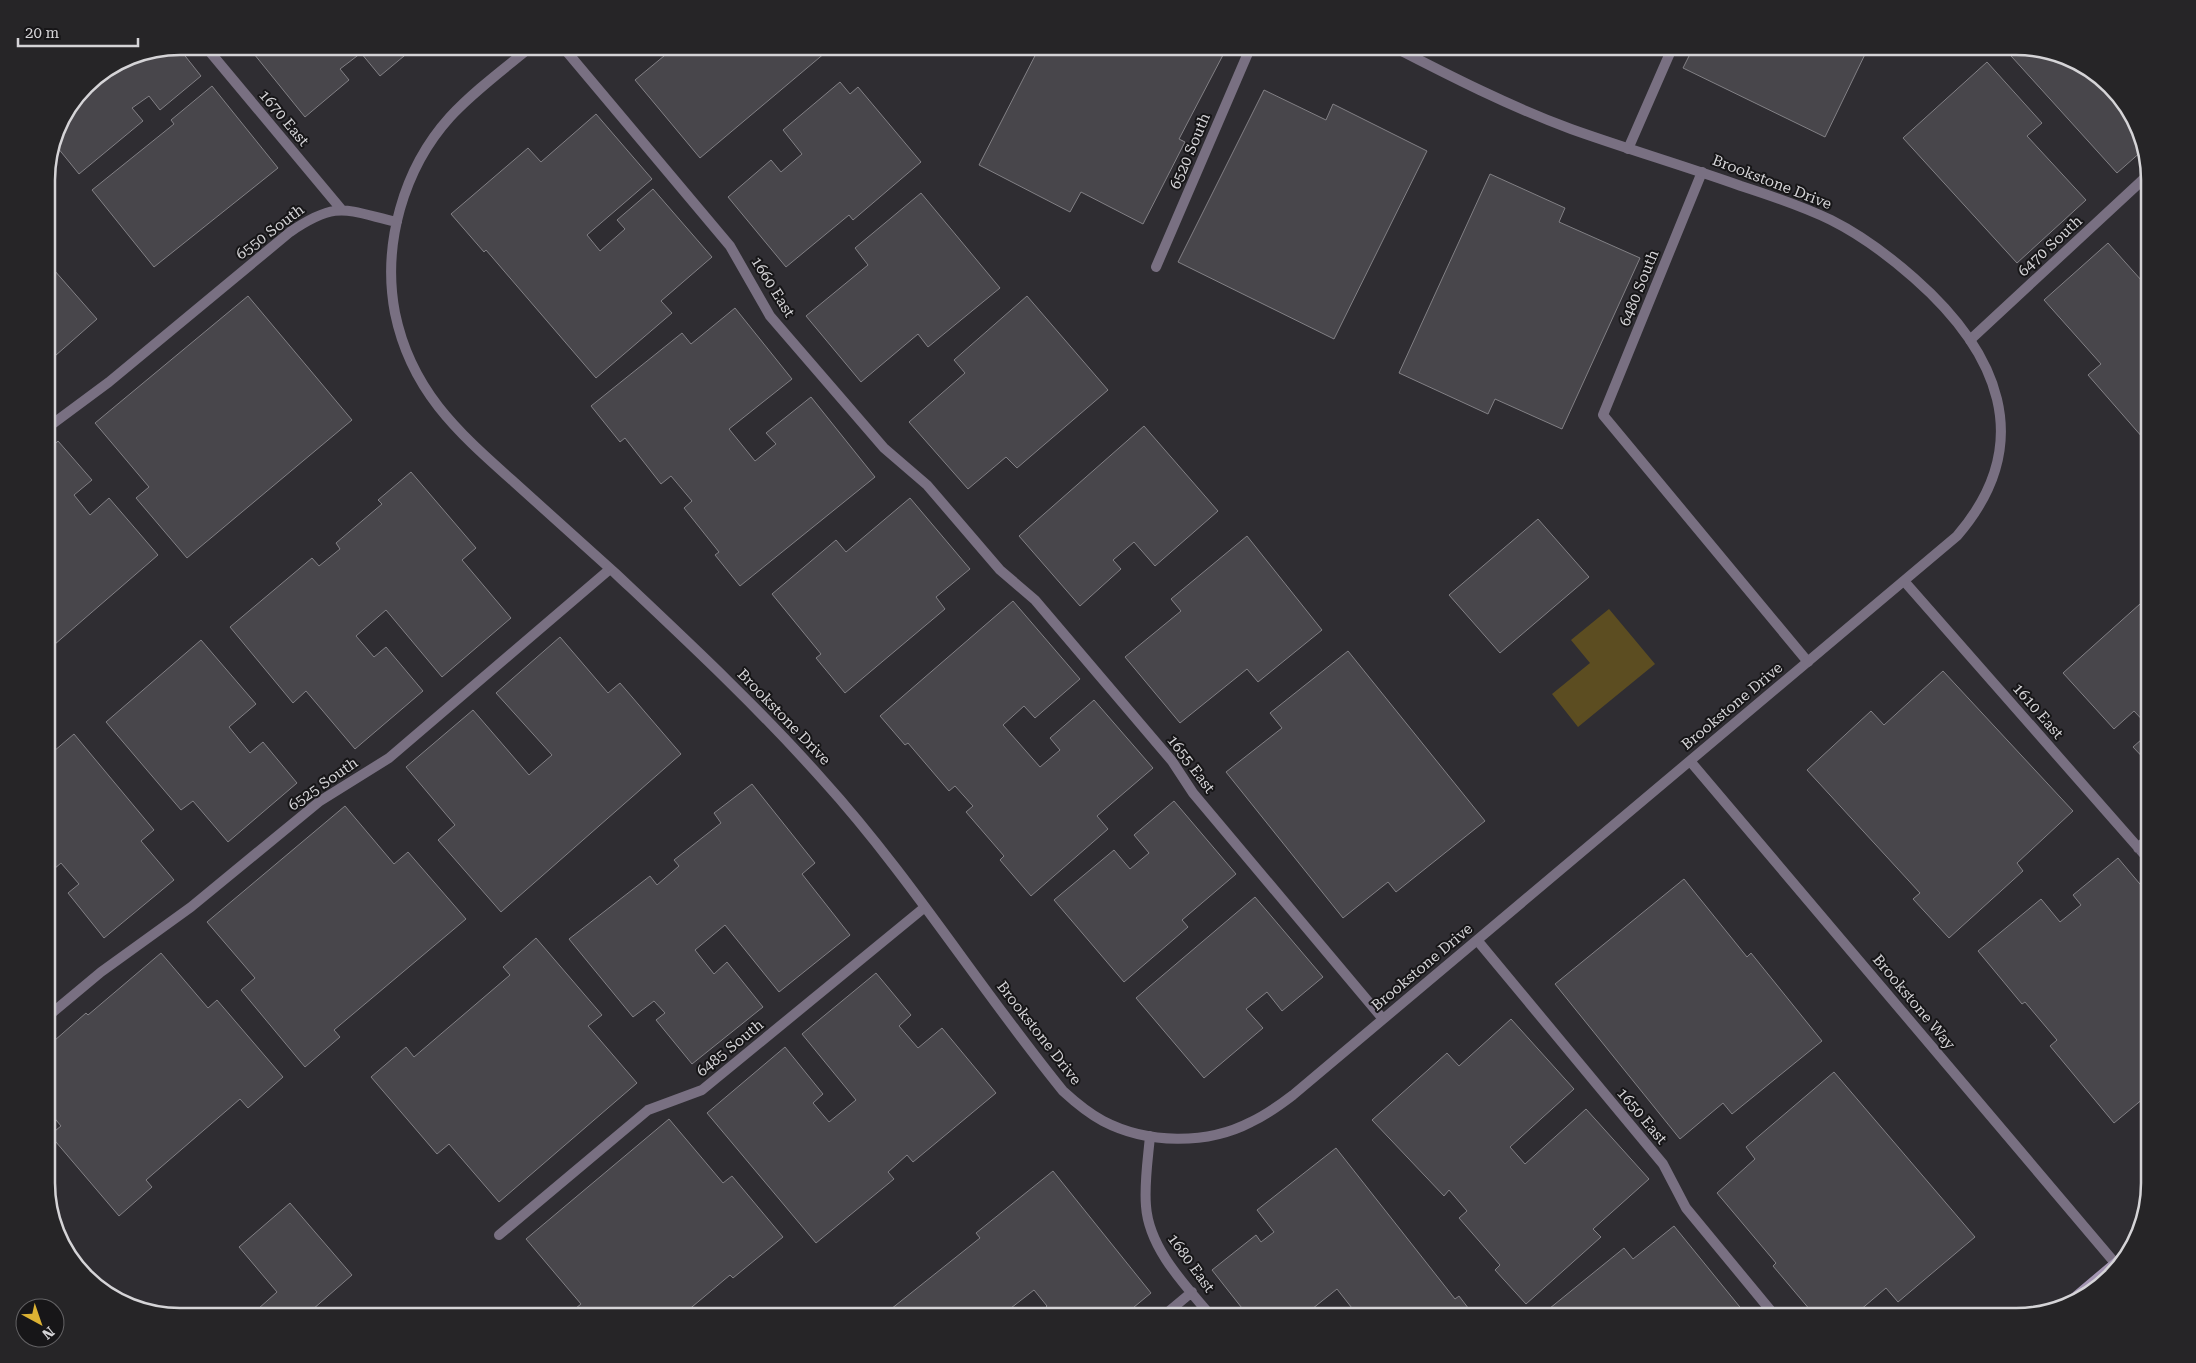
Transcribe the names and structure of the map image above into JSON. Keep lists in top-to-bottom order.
{
  "streets": {
    "street": [
      "1670 East",
      "6520 South",
      "Brookstone Drive",
      "6550 South",
      "6470 South",
      "1660 East",
      "6480 South",
      "1610 East",
      "1655 East",
      "6525 South",
      "Brookstone Way",
      "6485 South",
      "1650 East",
      "1680 East"
    ]
  },
  "crossings": [
    ["1670 East", "6550 South"],
    ["Brookstone Drive", "6470 South"],
    ["Brookstone Drive", "6480 South"],
    ["Brookstone Drive", "1610 East"],
    ["Brookstone Drive", "1655 East"],
    ["Brookstone Drive", "6525 South"],
    ["Brookstone Drive", "Brookstone Way"],
    ["Brookstone Drive", "6485 South"],
    ["Brookstone Drive", "1650 East"],
    ["Brookstone Drive", "1680 East"],
    ["1660 East", "1655 East"]
  ],
  "scale_bar": "20 m",
  "north": "bottom right"
}
